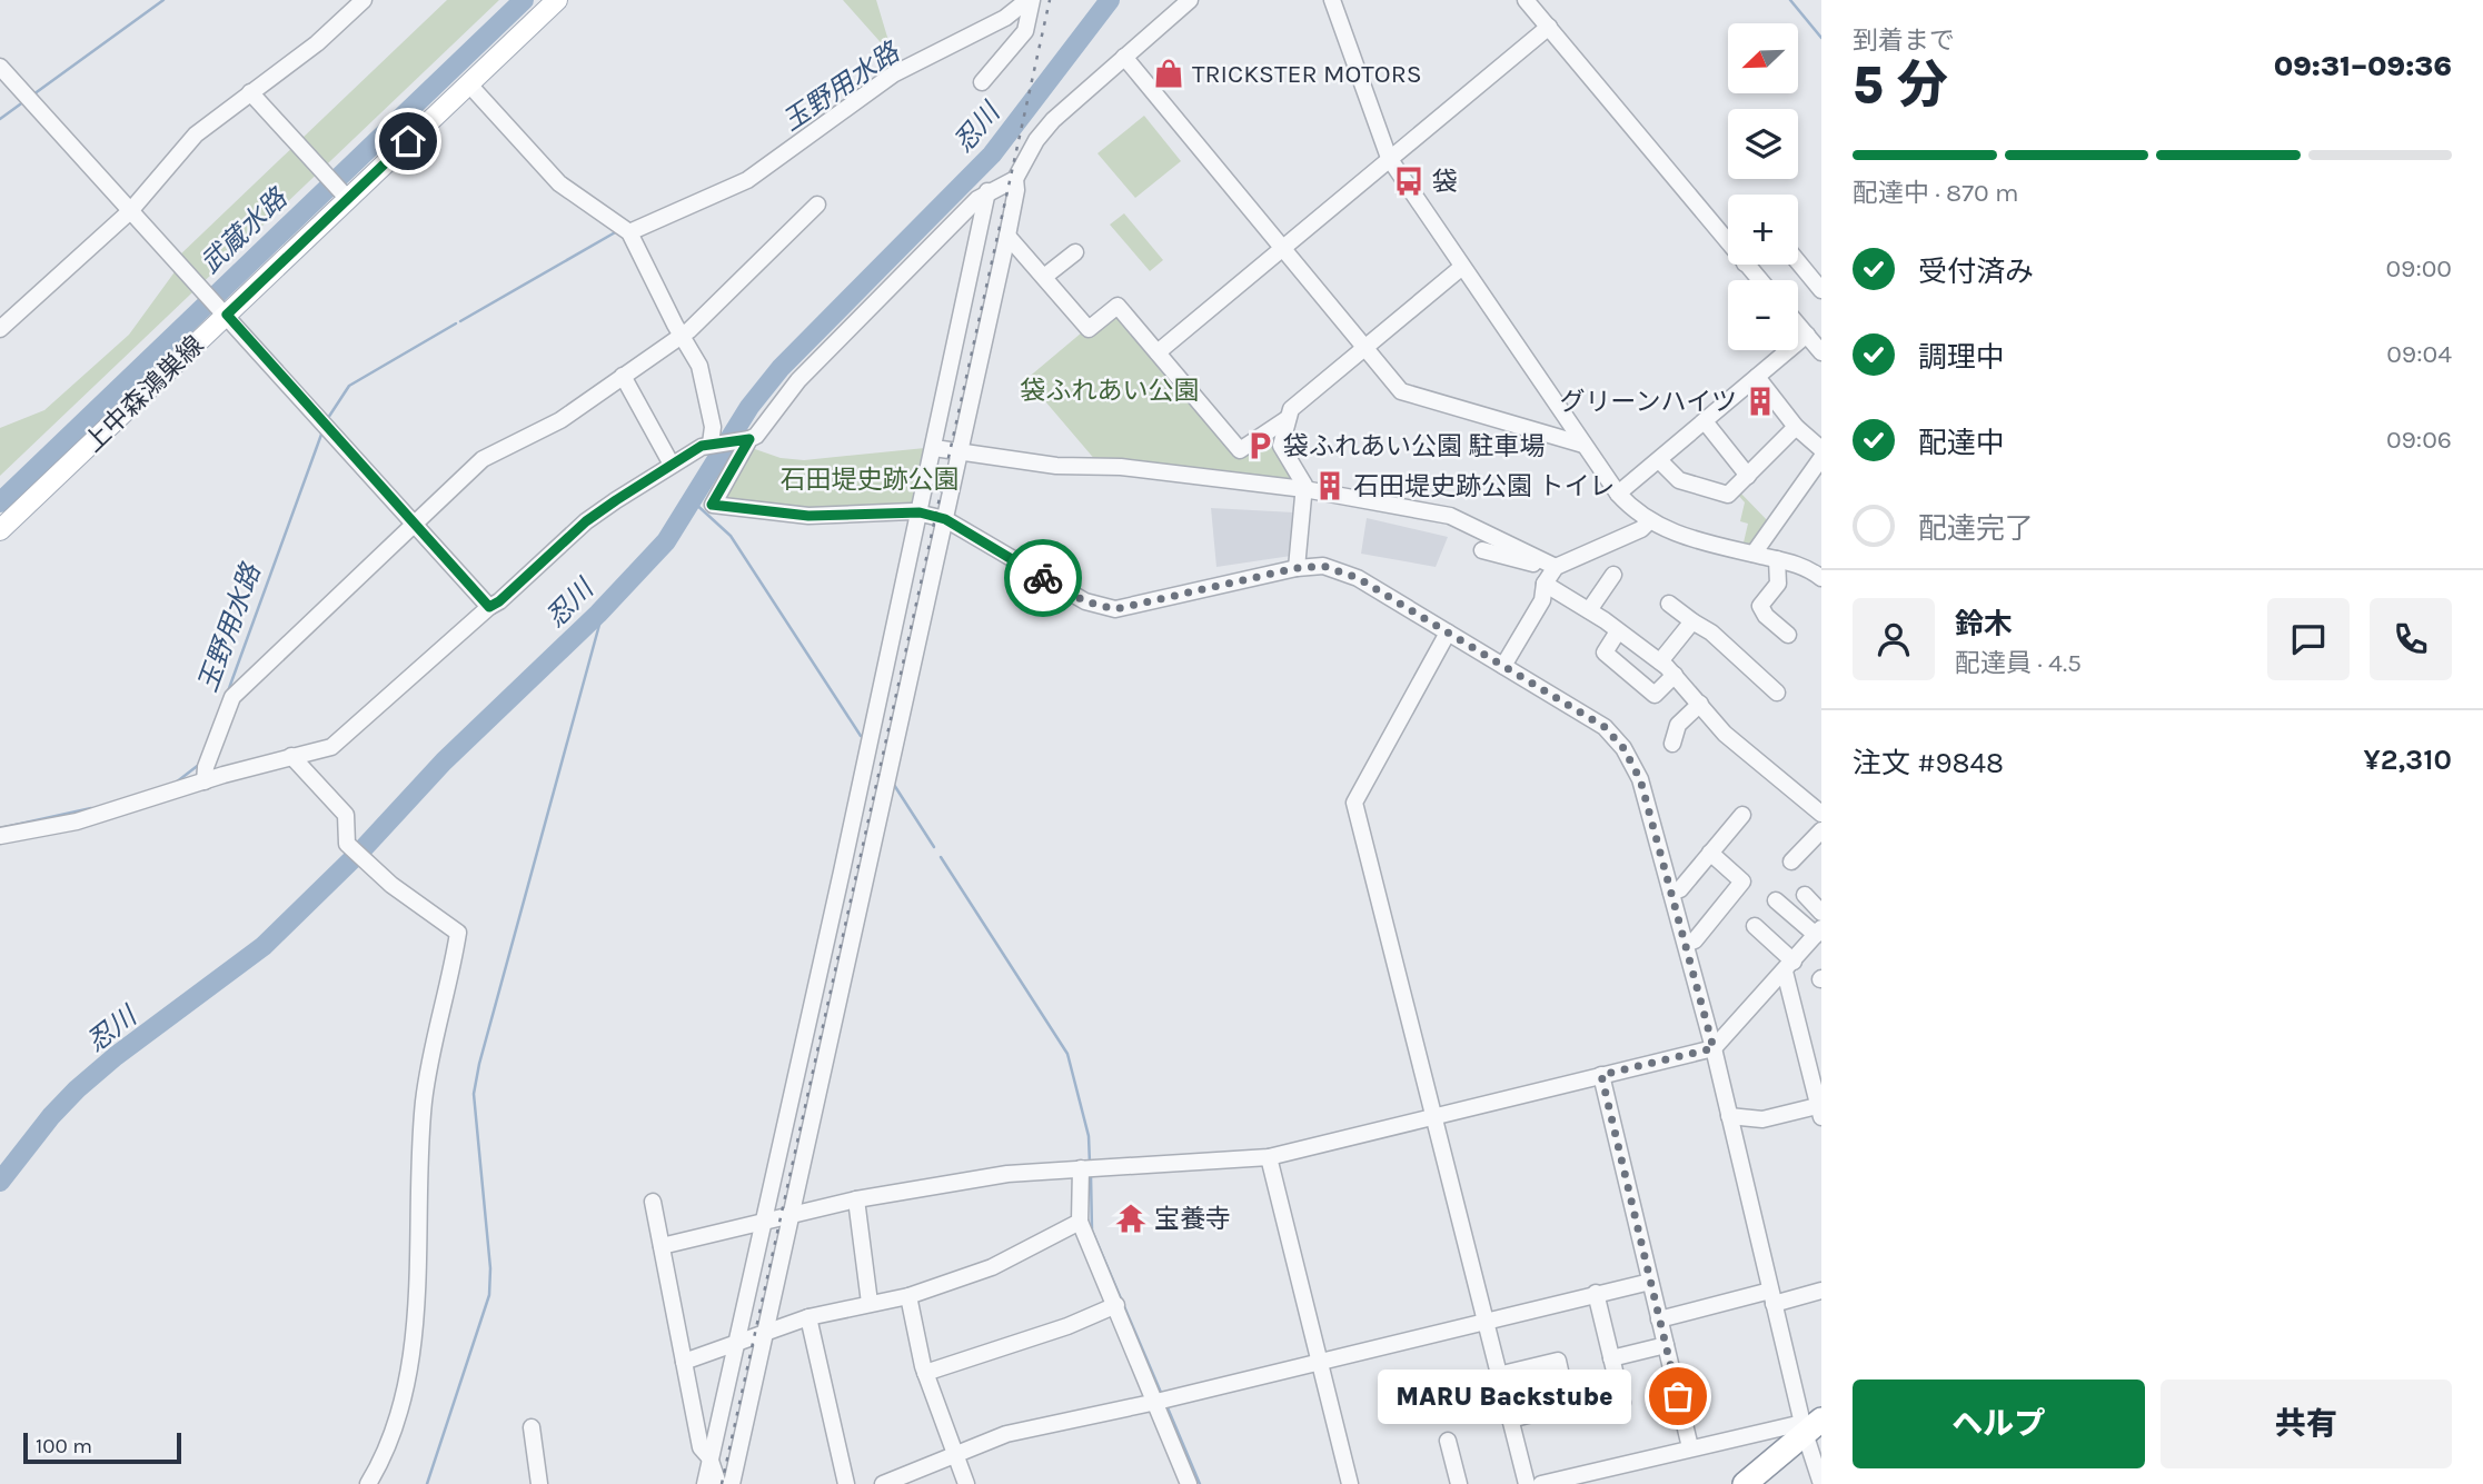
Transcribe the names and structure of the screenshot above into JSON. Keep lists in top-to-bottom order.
{
  "streets": {
    "main road": ["上中森鴻巣線"]
  },
  "water": ["玉野用水路", "忍川", "武蔵水路"],
  "parks": ["袋ふれあい公園", "石田堤史跡公園"],
  "places": {
    "shop": ["TRICKSTER MOTORS"],
    "bus stop": ["袋"],
    "building": ["グリーンハイツ", "石田堤史跡公園 トイレ"],
    "parking": ["袋ふれあい公園 駐車場"],
    "temple": ["宝養寺"],
    "other": ["MARU Backstube"]
  },
  "scale_bar": "100 m",
  "north": "bottom left",
  "page": {
    "heading": ["5 分", "到着まで", "09:31–09:36"],
    "panel": [
      "鈴木",
      "配達員 · 4.5",
      "注文 #9848",
      "¥2,310"
    ],
    "map_buttons": ["+", "−"],
    "bar": "配達中 · 870 m",
    "list": [
      ["受付済み", "09:00"],
      ["調理中", "09:04"],
      ["配達中", "09:06"],
      "配達完了"
    ],
    "buttons": ["ヘルプ", "共有"],
    "bubble": "MARU Backstube",
    "scale": "100 m"
  }
}
